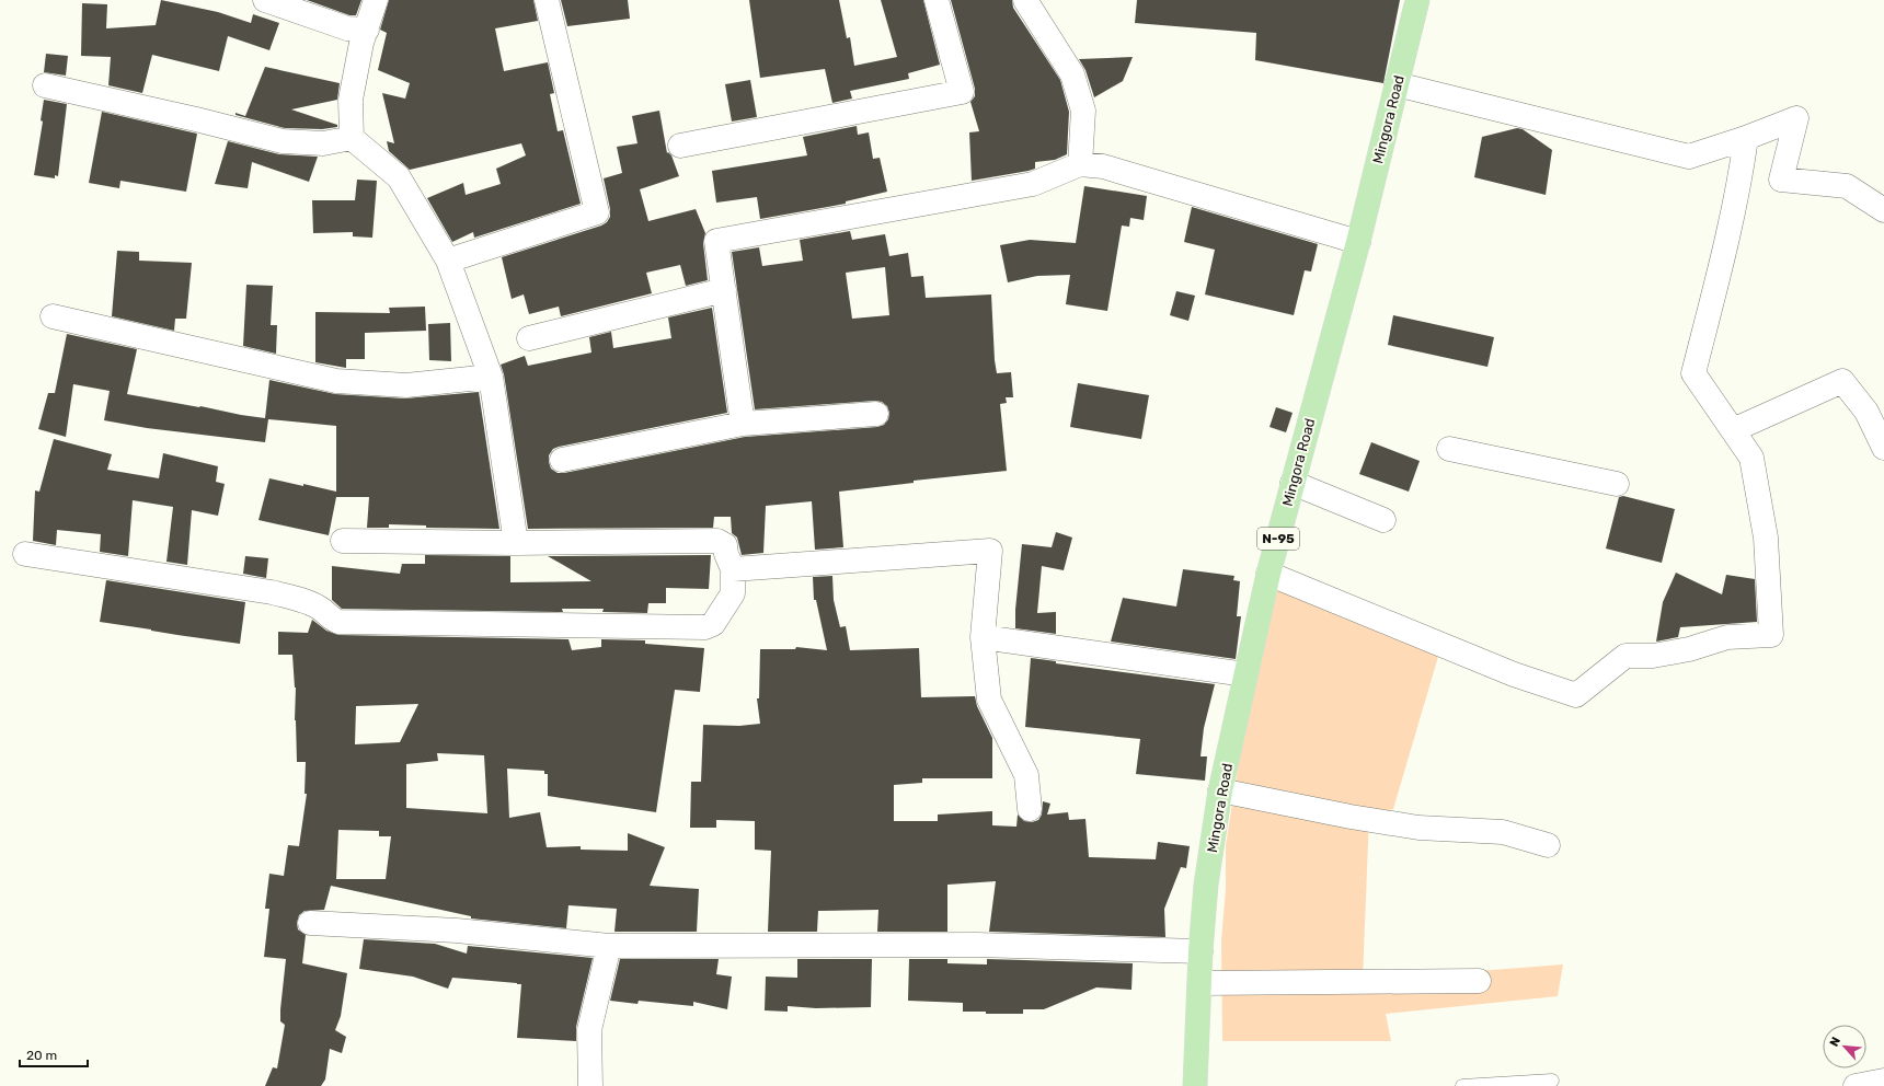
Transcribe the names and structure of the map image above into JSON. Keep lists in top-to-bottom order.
{
  "streets": {
    "main road": ["Mingora Road", "N-95"]
  },
  "scale_bar": "20 m",
  "north": "top left"
}
